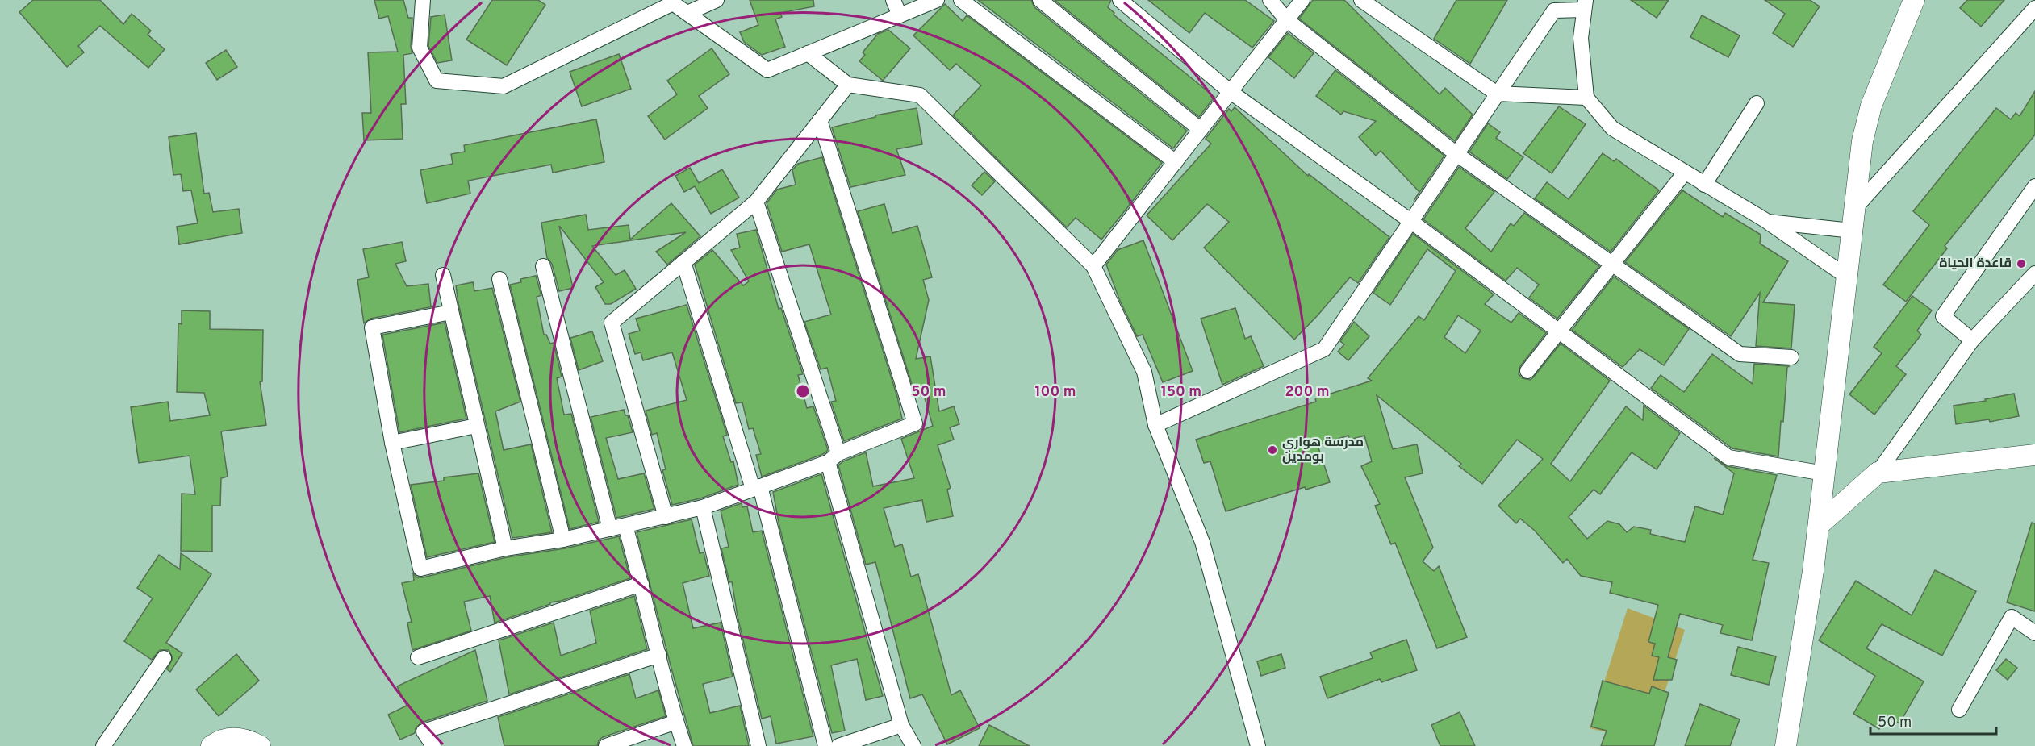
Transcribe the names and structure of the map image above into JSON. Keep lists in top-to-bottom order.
{
  "places": ["قاعدة الحياة", "مدرسة هواري بومدين"],
  "scale_bar": "50 m",
  "rings": [
    "50 m",
    "100 m",
    "150 m",
    "200 m"
  ]
}
